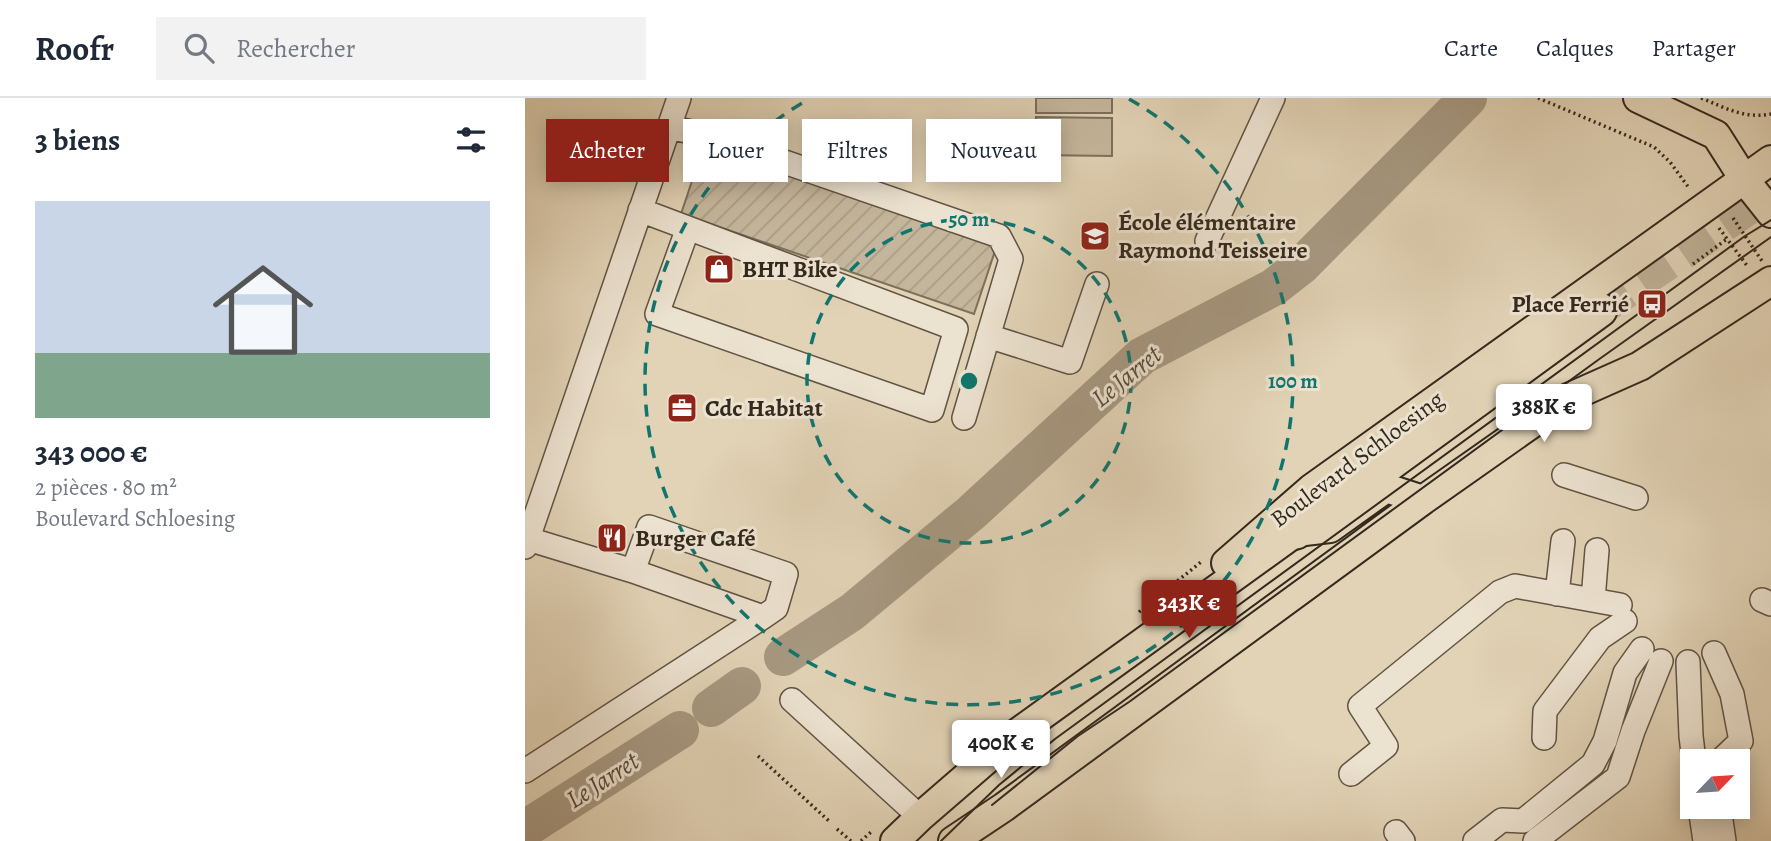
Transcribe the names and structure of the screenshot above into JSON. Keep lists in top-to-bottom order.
{
  "streets": {
    "main road": ["Boulevard Schloesing"]
  },
  "water": ["Le Jarret"],
  "places": {
    "school or university": ["École élémentaire Raymond Teisseire"],
    "shop": ["BHT Bike"],
    "bus stop": ["Place Ferrié"],
    "office": ["Cdc Habitat"],
    "restaurant": ["Burger Café"]
  },
  "north": "top right",
  "page": {
    "header": "Roofr",
    "search": "Rechercher",
    "nav": ["Carte", "Calques", "Partager"],
    "heading": "3 biens",
    "chip": [
      "Acheter",
      "Louer",
      "Filtres",
      "Nouveau"
    ],
    "list": [
      {
        "name": "343 000 €",
        "note": "2 pièces · 80 m² · Boulevard Schloesing"
      }
    ],
    "price": ["388K €", "343K €", "400K €"]
  },
  "rings": ["50 m", "100 m"]
}
